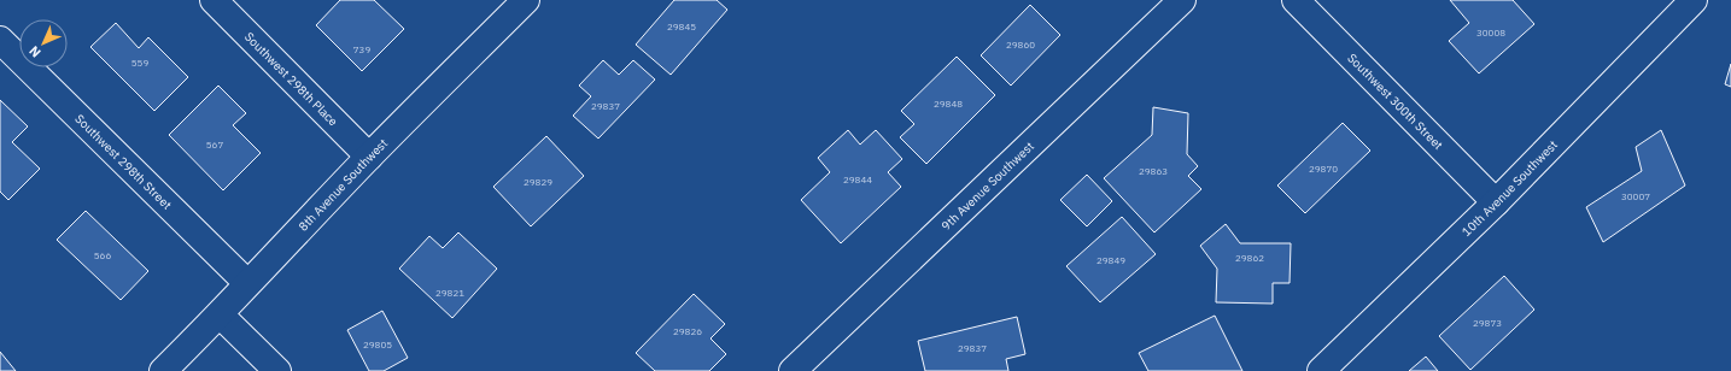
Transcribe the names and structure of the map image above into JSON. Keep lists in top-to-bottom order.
{
  "streets": {
    "street": [
      "Southwest 298th Place",
      "Southwest 300th Street",
      "Southwest 298th Street",
      "8th Avenue Southwest",
      "9th Avenue Southwest",
      "10th Avenue Southwest"
    ]
  },
  "crossings": [
    ["Southwest 298th Place", "8th Avenue Southwest"],
    ["Southwest 300th Street", "10th Avenue Southwest"],
    ["Southwest 298th Street", "8th Avenue Southwest"]
  ],
  "house_numbers": [
    "29845",
    "30008",
    "29860",
    "739",
    "559",
    "29848",
    "29837",
    "567",
    "29870",
    "29863",
    "29844",
    "29829",
    "30007",
    "566",
    "29862",
    "29849",
    "29821",
    "29873",
    "29826",
    "29805",
    "29837"
  ],
  "north": "bottom left"
}
